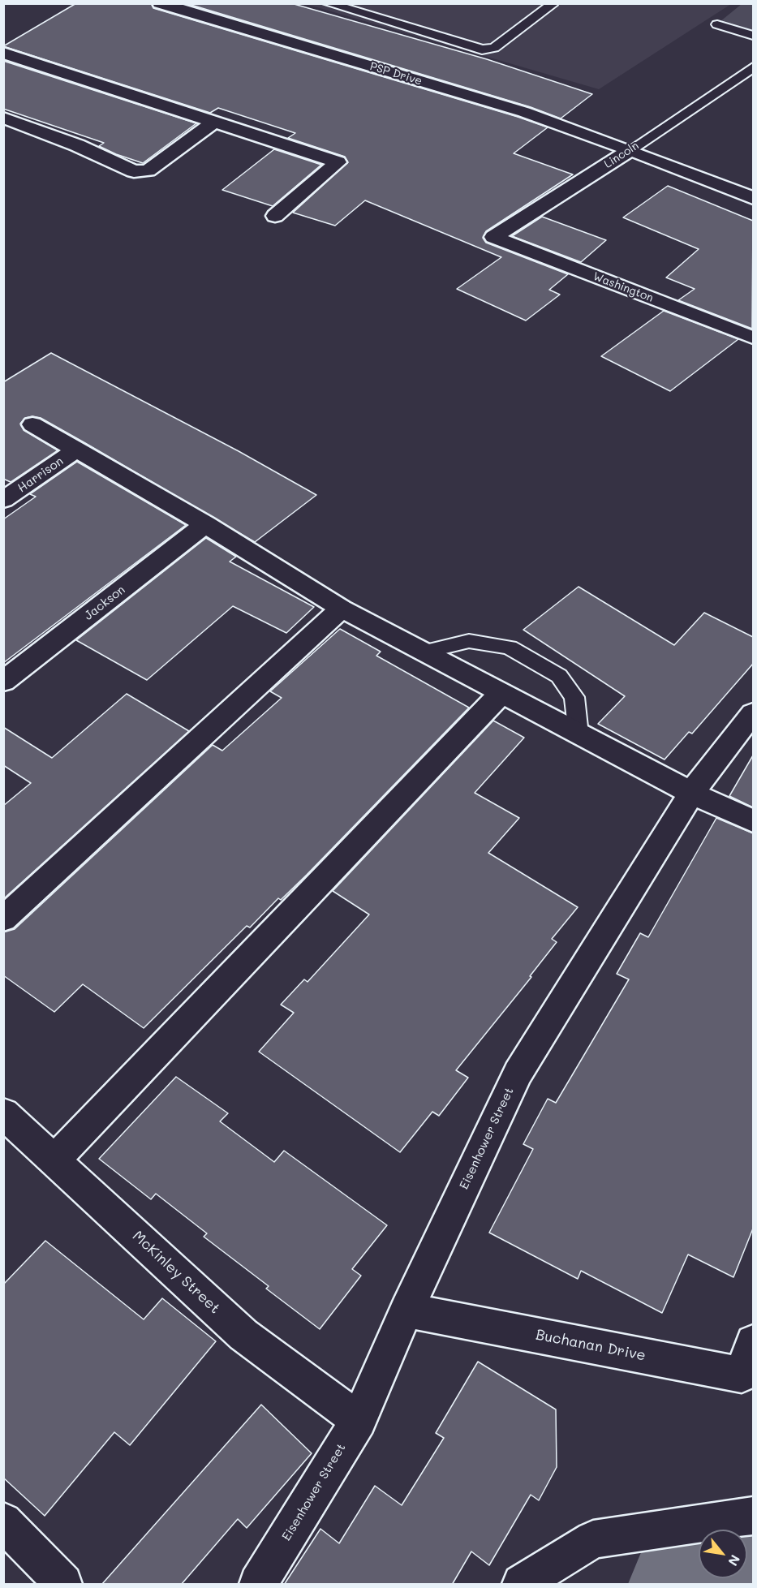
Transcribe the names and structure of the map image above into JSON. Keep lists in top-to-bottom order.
{
  "streets": {
    "street": [
      "PSP Drive",
      "Lincoln",
      "Washington",
      "Harrison",
      "Jackson",
      "Eisenhower Street",
      "McKinley Street",
      "Buchanan Drive"
    ]
  },
  "crossings": [
    ["PSP Drive", "Lincoln"],
    ["Lincoln", "Washington"],
    ["Eisenhower Street", "McKinley Street"],
    ["Eisenhower Street", "Buchanan Drive"]
  ],
  "north": "bottom right"
}
